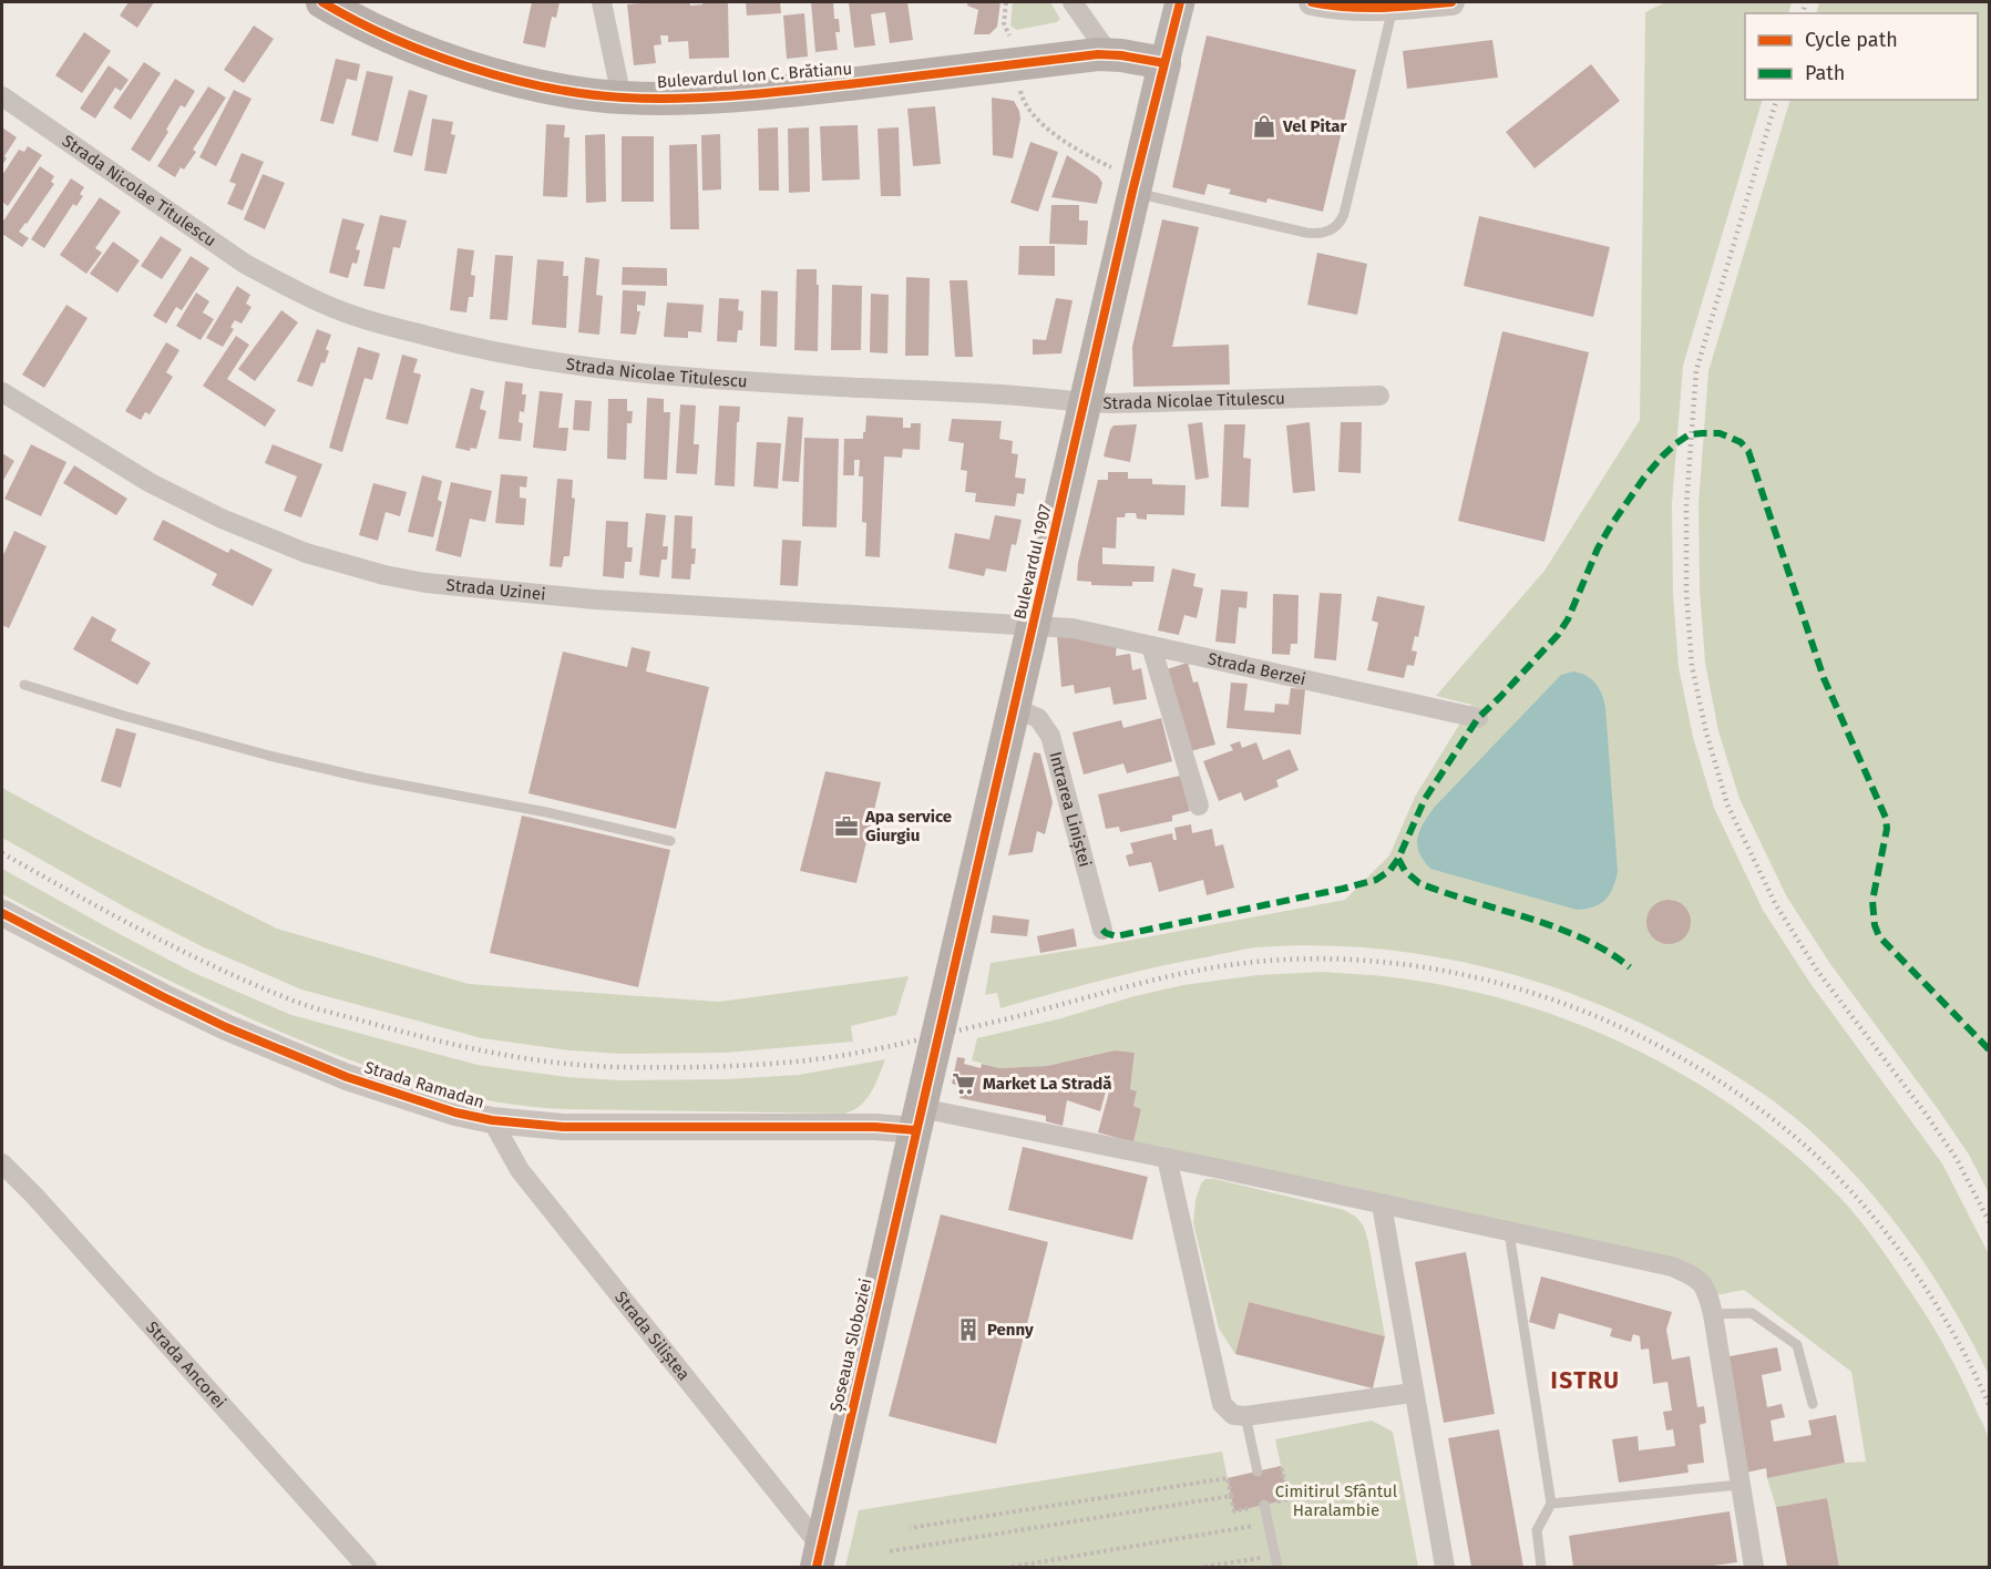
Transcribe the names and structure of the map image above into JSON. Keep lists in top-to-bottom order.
{
  "streets": {
    "main road": ["Bulevardul Ion C. Brătianu", "Bulevardul 1907", "Șoseaua Sloboziei"],
    "street": [
      "Strada Nicolae Titulescu",
      "Strada Uzinei",
      "Strada Berzei",
      "Intrarea Liniștei",
      "Strada Ramadan",
      "Strada Siliștea",
      "Strada Ancorei"
    ]
  },
  "crossings": [
    ["Bulevardul Ion C. Brătianu", "Bulevardul 1907"],
    ["Strada Nicolae Titulescu", "Bulevardul 1907"],
    ["Bulevardul 1907", "Strada Uzinei"],
    ["Bulevardul 1907", "Strada Berzei"],
    ["Bulevardul 1907", "Intrarea Liniștei"],
    ["Bulevardul 1907", "Strada Ramadan"],
    ["Bulevardul 1907", "Șoseaua Sloboziei"],
    ["Strada Uzinei", "Strada Berzei"],
    ["Strada Ramadan", "Strada Siliștea"],
    ["Strada Ramadan", "Șoseaua Sloboziei"],
    ["Strada Siliștea", "Șoseaua Sloboziei"]
  ],
  "districts": ["ISTRU"],
  "parks": ["Cimitirul Sfântul Haralambie"],
  "places": {
    "shop": ["Vel Pitar"],
    "office": ["Apa service Giurgiu"],
    "supermarket": ["Market La Stradă"],
    "building": ["Penny"]
  },
  "legend": ["Cycle path", "Path"]
}
